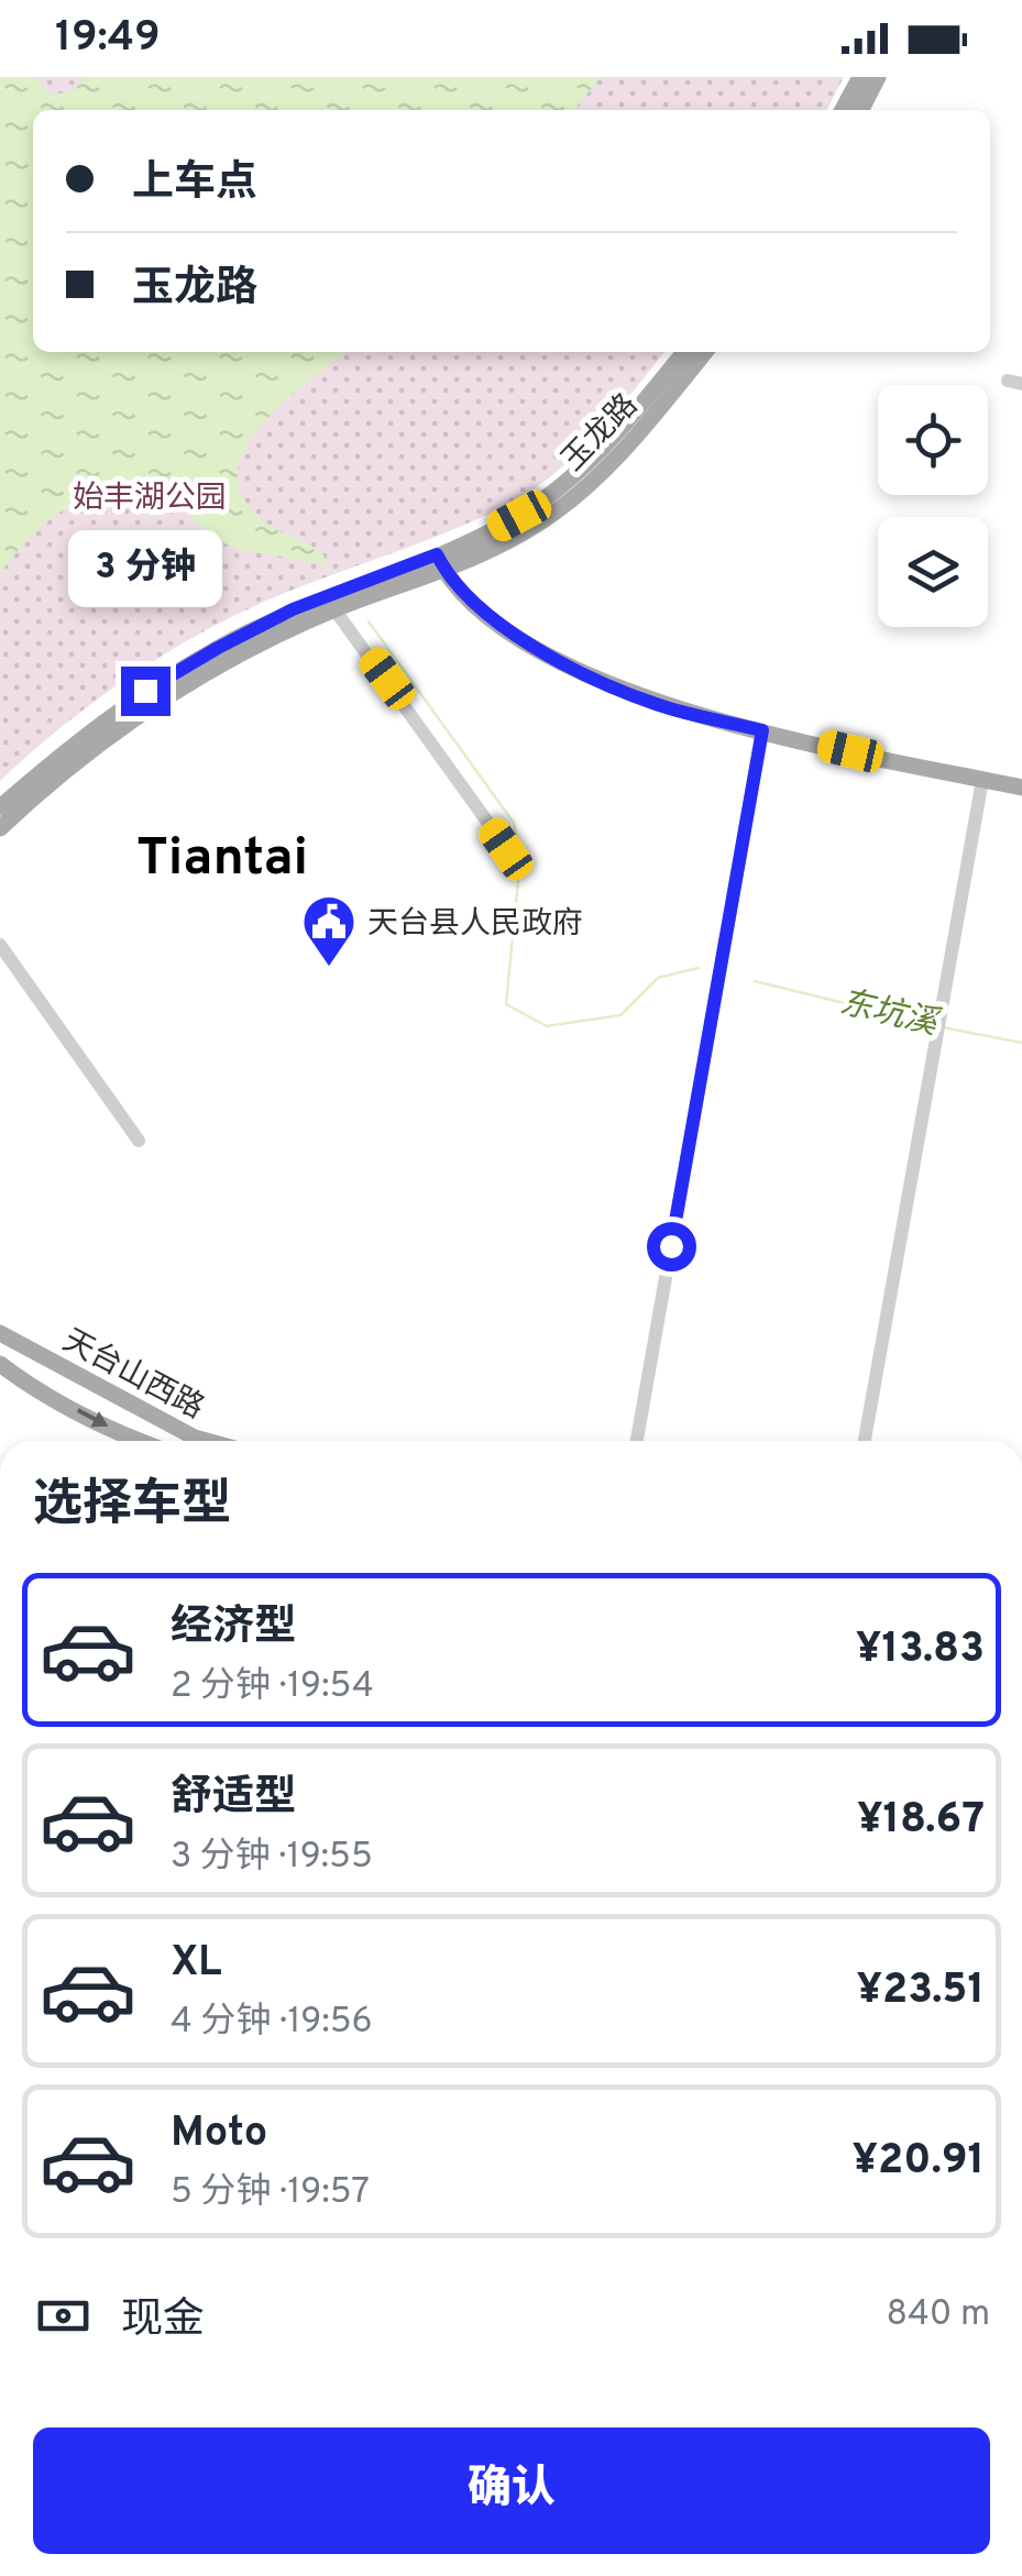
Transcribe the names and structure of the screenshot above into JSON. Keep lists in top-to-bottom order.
{
  "streets": {
    "main road": ["玉龙路", "天台山西路"]
  },
  "districts": ["Tiantai"],
  "water": ["东坑溪"],
  "parks": ["始丰湖公园"],
  "places": {
    "public building": ["天台县人民政府"]
  },
  "page": {
    "status": "19:49",
    "banner": ["上车点", "玉龙路"],
    "bubble": "3 分钟",
    "heading": "选择车型",
    "list": [
      {
        "name": "经济型",
        "note": "2 分钟 · 19:54",
        "value": "¥13.83"
      },
      {
        "name": "舒适型",
        "note": "3 分钟 · 19:55",
        "value": "¥18.67"
      },
      {
        "name": "XL",
        "note": "4 分钟 · 19:56",
        "value": "¥23.51"
      },
      {
        "name": "Moto",
        "note": "5 分钟 · 19:57",
        "value": "¥20.91"
      }
    ],
    "pay": ["现金", "840 m"],
    "buttons": "确认"
  }
}
